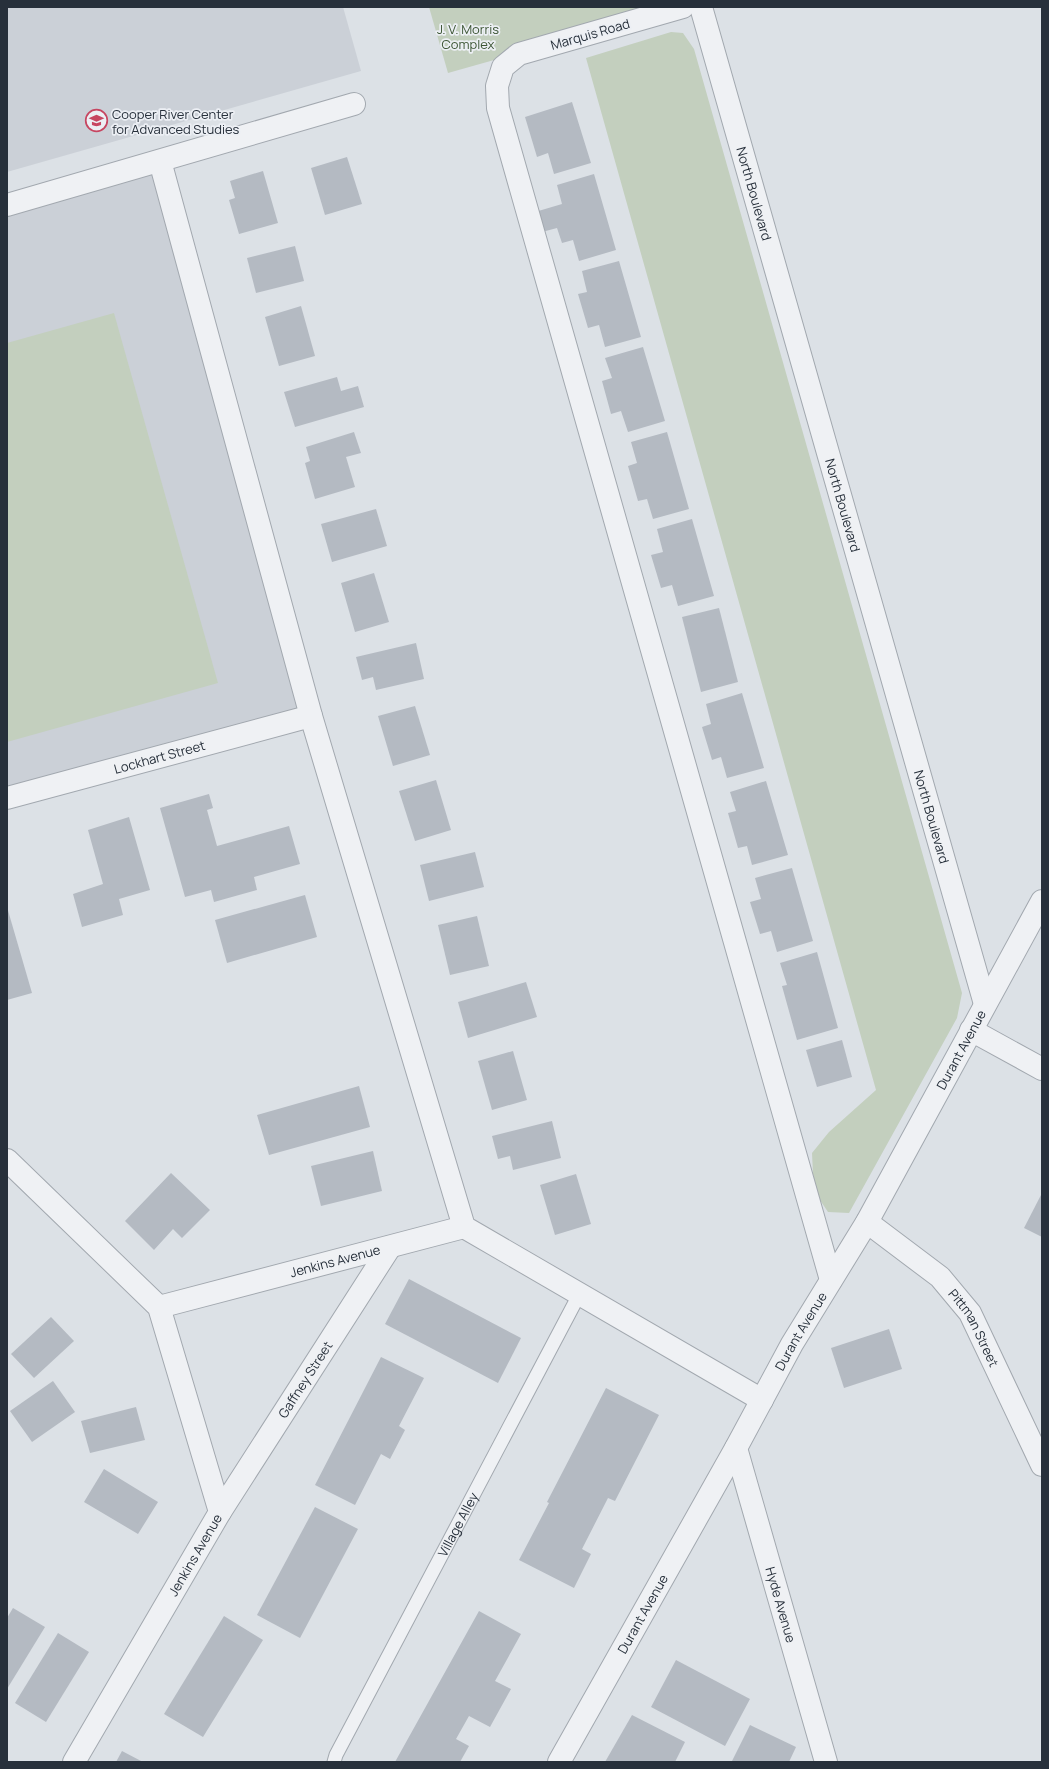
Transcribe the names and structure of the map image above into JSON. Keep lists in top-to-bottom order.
{
  "streets": {
    "street": [
      "Marquis Road",
      "North Boulevard",
      "Lockhart Street",
      "Durant Avenue",
      "Jenkins Avenue",
      "Pittman Street",
      "Gaffney Street",
      "Hyde Avenue"
    ],
    "lane": ["Village Alley"]
  },
  "crossings": [
    ["Marquis Road", "Durant Avenue"],
    ["North Boulevard", "Durant Avenue"],
    ["Durant Avenue", "Pittman Street"],
    ["Durant Avenue", "Hyde Avenue"],
    ["Jenkins Avenue", "Gaffney Street"]
  ],
  "parks": ["J. V. Morris Complex"],
  "places": {
    "school or university": ["Cooper River Center for Advanced Studies"]
  }
}
